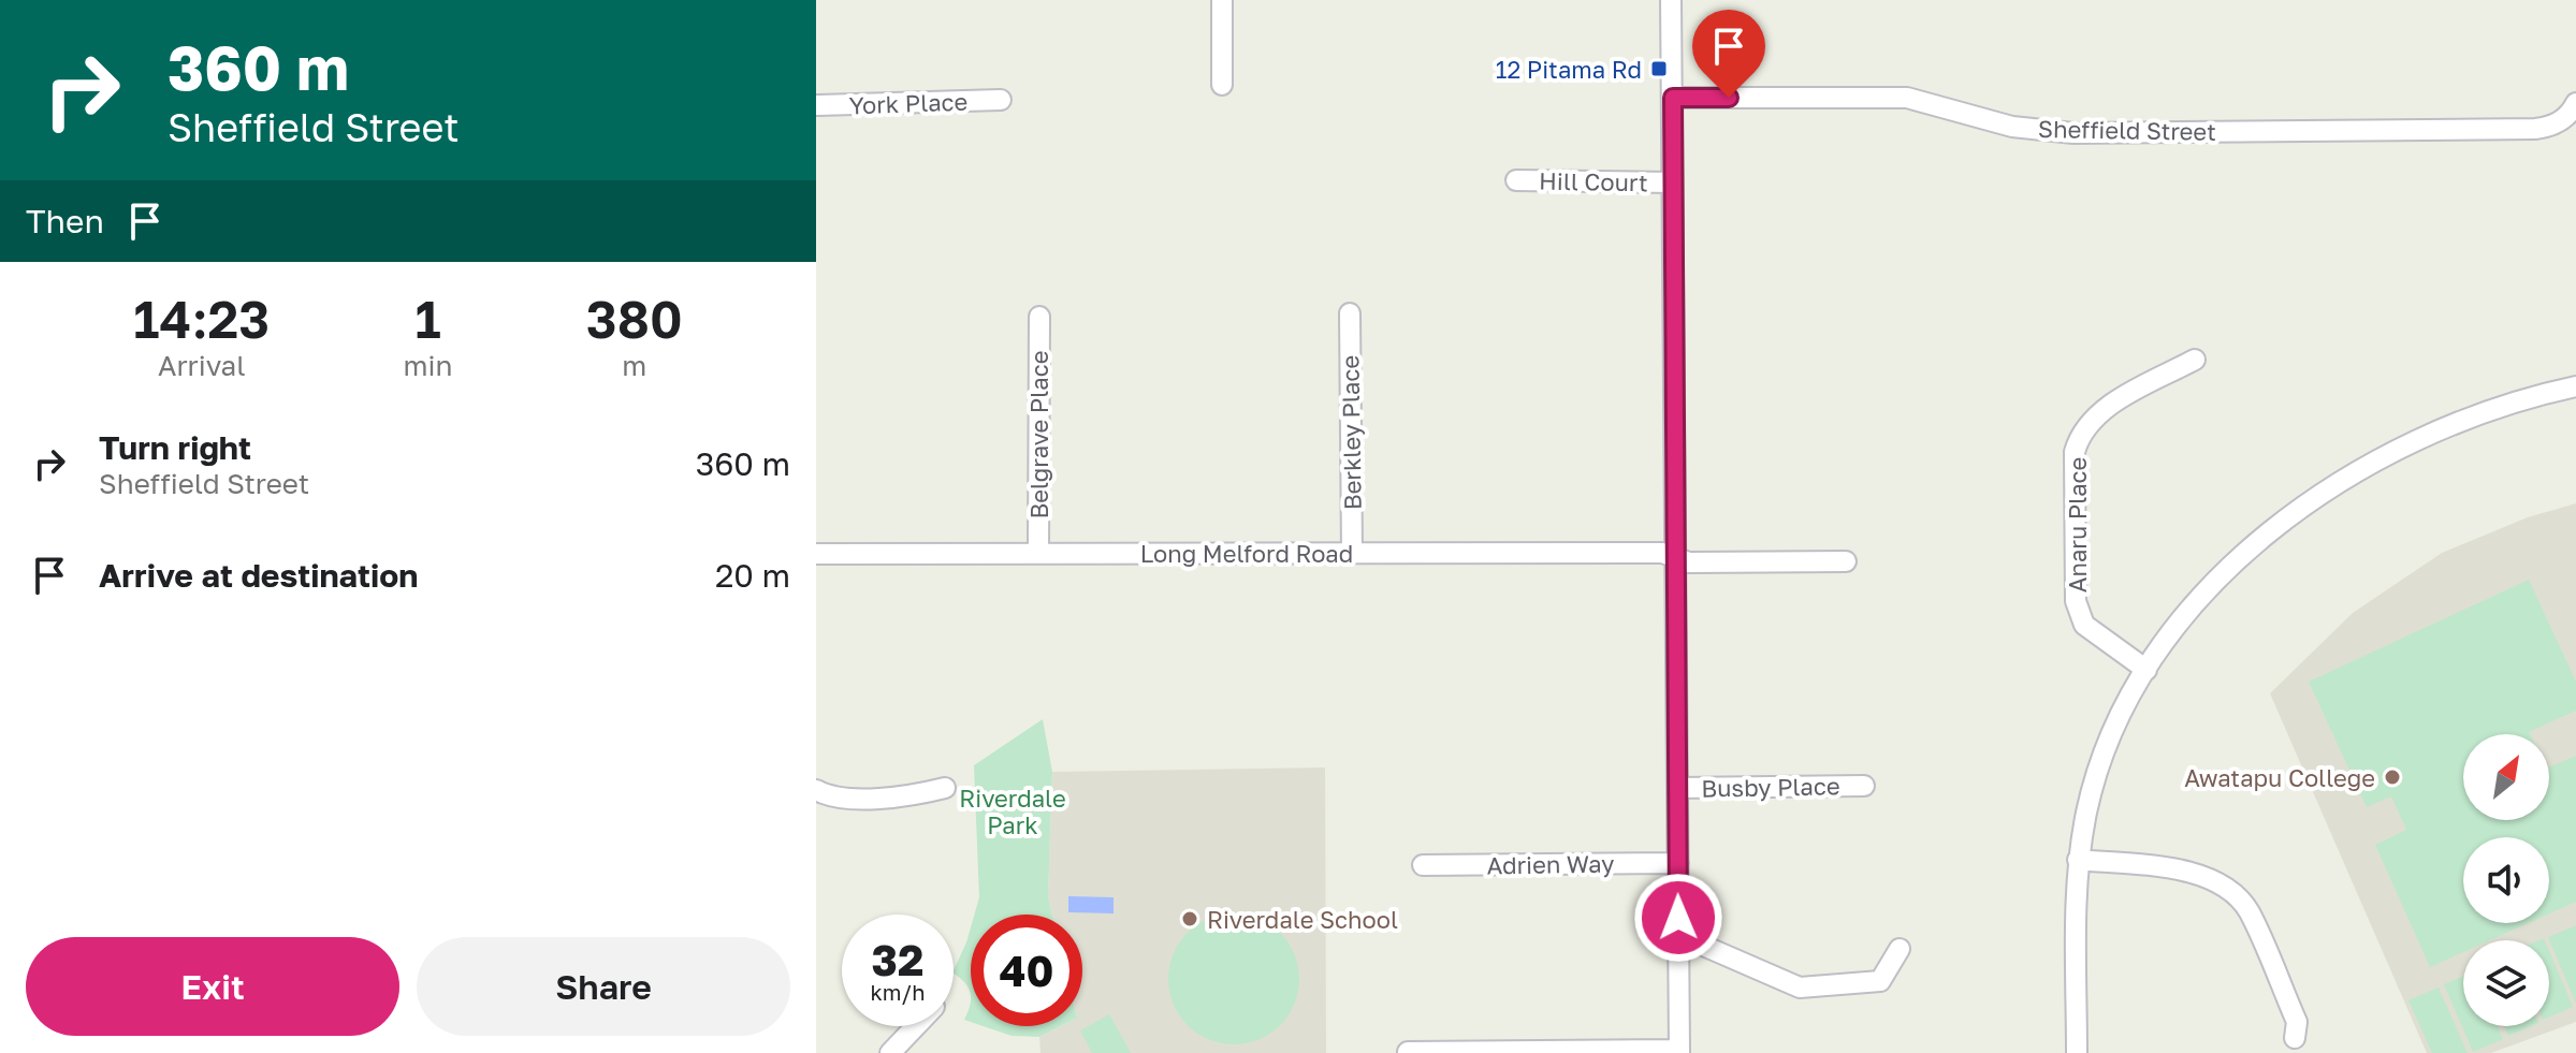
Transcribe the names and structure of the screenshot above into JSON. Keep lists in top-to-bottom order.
{
  "streets": {
    "street": [
      "York Place",
      "Sheffield Street",
      "Hill Court",
      "Berkley Place",
      "Belgrave Place",
      "Anaru Place",
      "Long Melford Road",
      "Busby Place",
      "Adrien Way"
    ]
  },
  "crossings": [
    ["Berkley Place", "Long Melford Road"],
    ["Belgrave Place", "Long Melford Road"]
  ],
  "parks": ["Riverdale Park"],
  "places": {
    "transit": ["12 Pitama Rd"],
    "other": ["Awatapu College", "Riverdale School"]
  },
  "north": "top right",
  "page": {
    "turn": ["360 m", "Sheffield Street"],
    "then": "Then",
    "eta": [
      "14:23",
      "Arrival",
      "1",
      "min",
      "380",
      "m"
    ],
    "list": [
      {
        "name": "Turn right",
        "note": "Sheffield Street",
        "value": "360 m"
      },
      {
        "name": "Arrive at destination",
        "value": "20 m"
      }
    ],
    "speed": "32 km/h",
    "limit": "40",
    "buttons": ["Exit", "Share"]
  }
}
